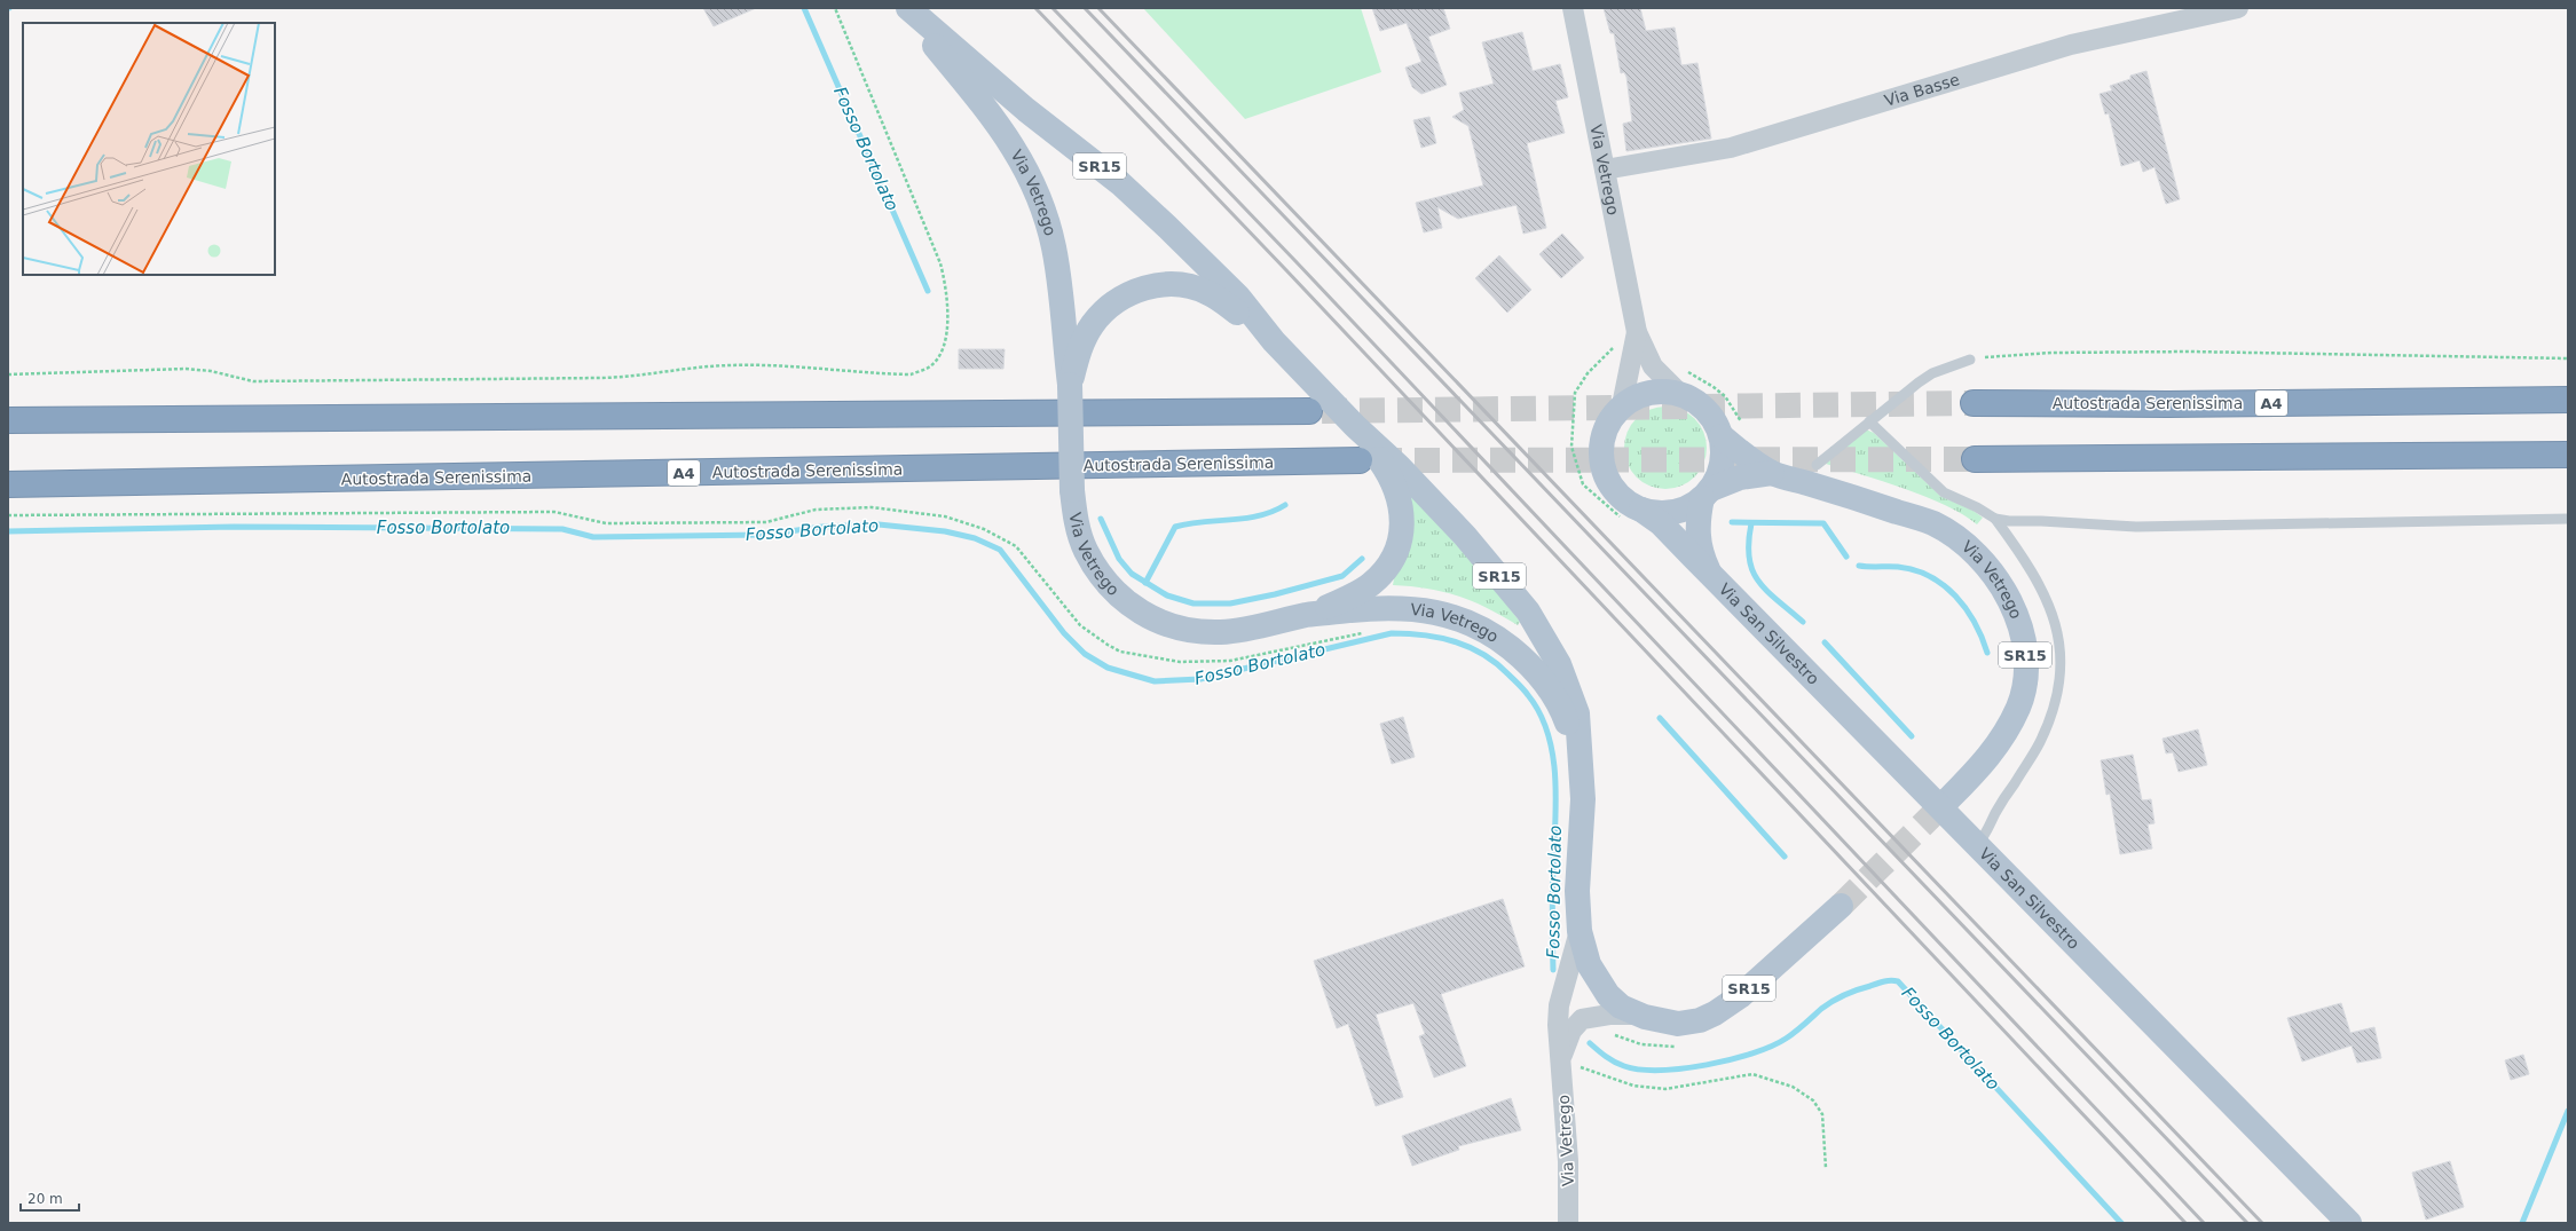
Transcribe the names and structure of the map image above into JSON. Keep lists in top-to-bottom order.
{
  "streets": {
    "highway": ["Autostrada Serenissima", "A4"],
    "main road": ["SR15", "Via Vetrego", "Via San Silvestro"],
    "street": ["Via Basse"]
  },
  "crossings": [
    ["Via Basse", "Via Vetrego"],
    ["SR15", "Via Vetrego"],
    ["Via Vetrego", "Via San Silvestro"]
  ],
  "water": ["Fosso Bortolato"],
  "scale_bar": "20 m"
}
